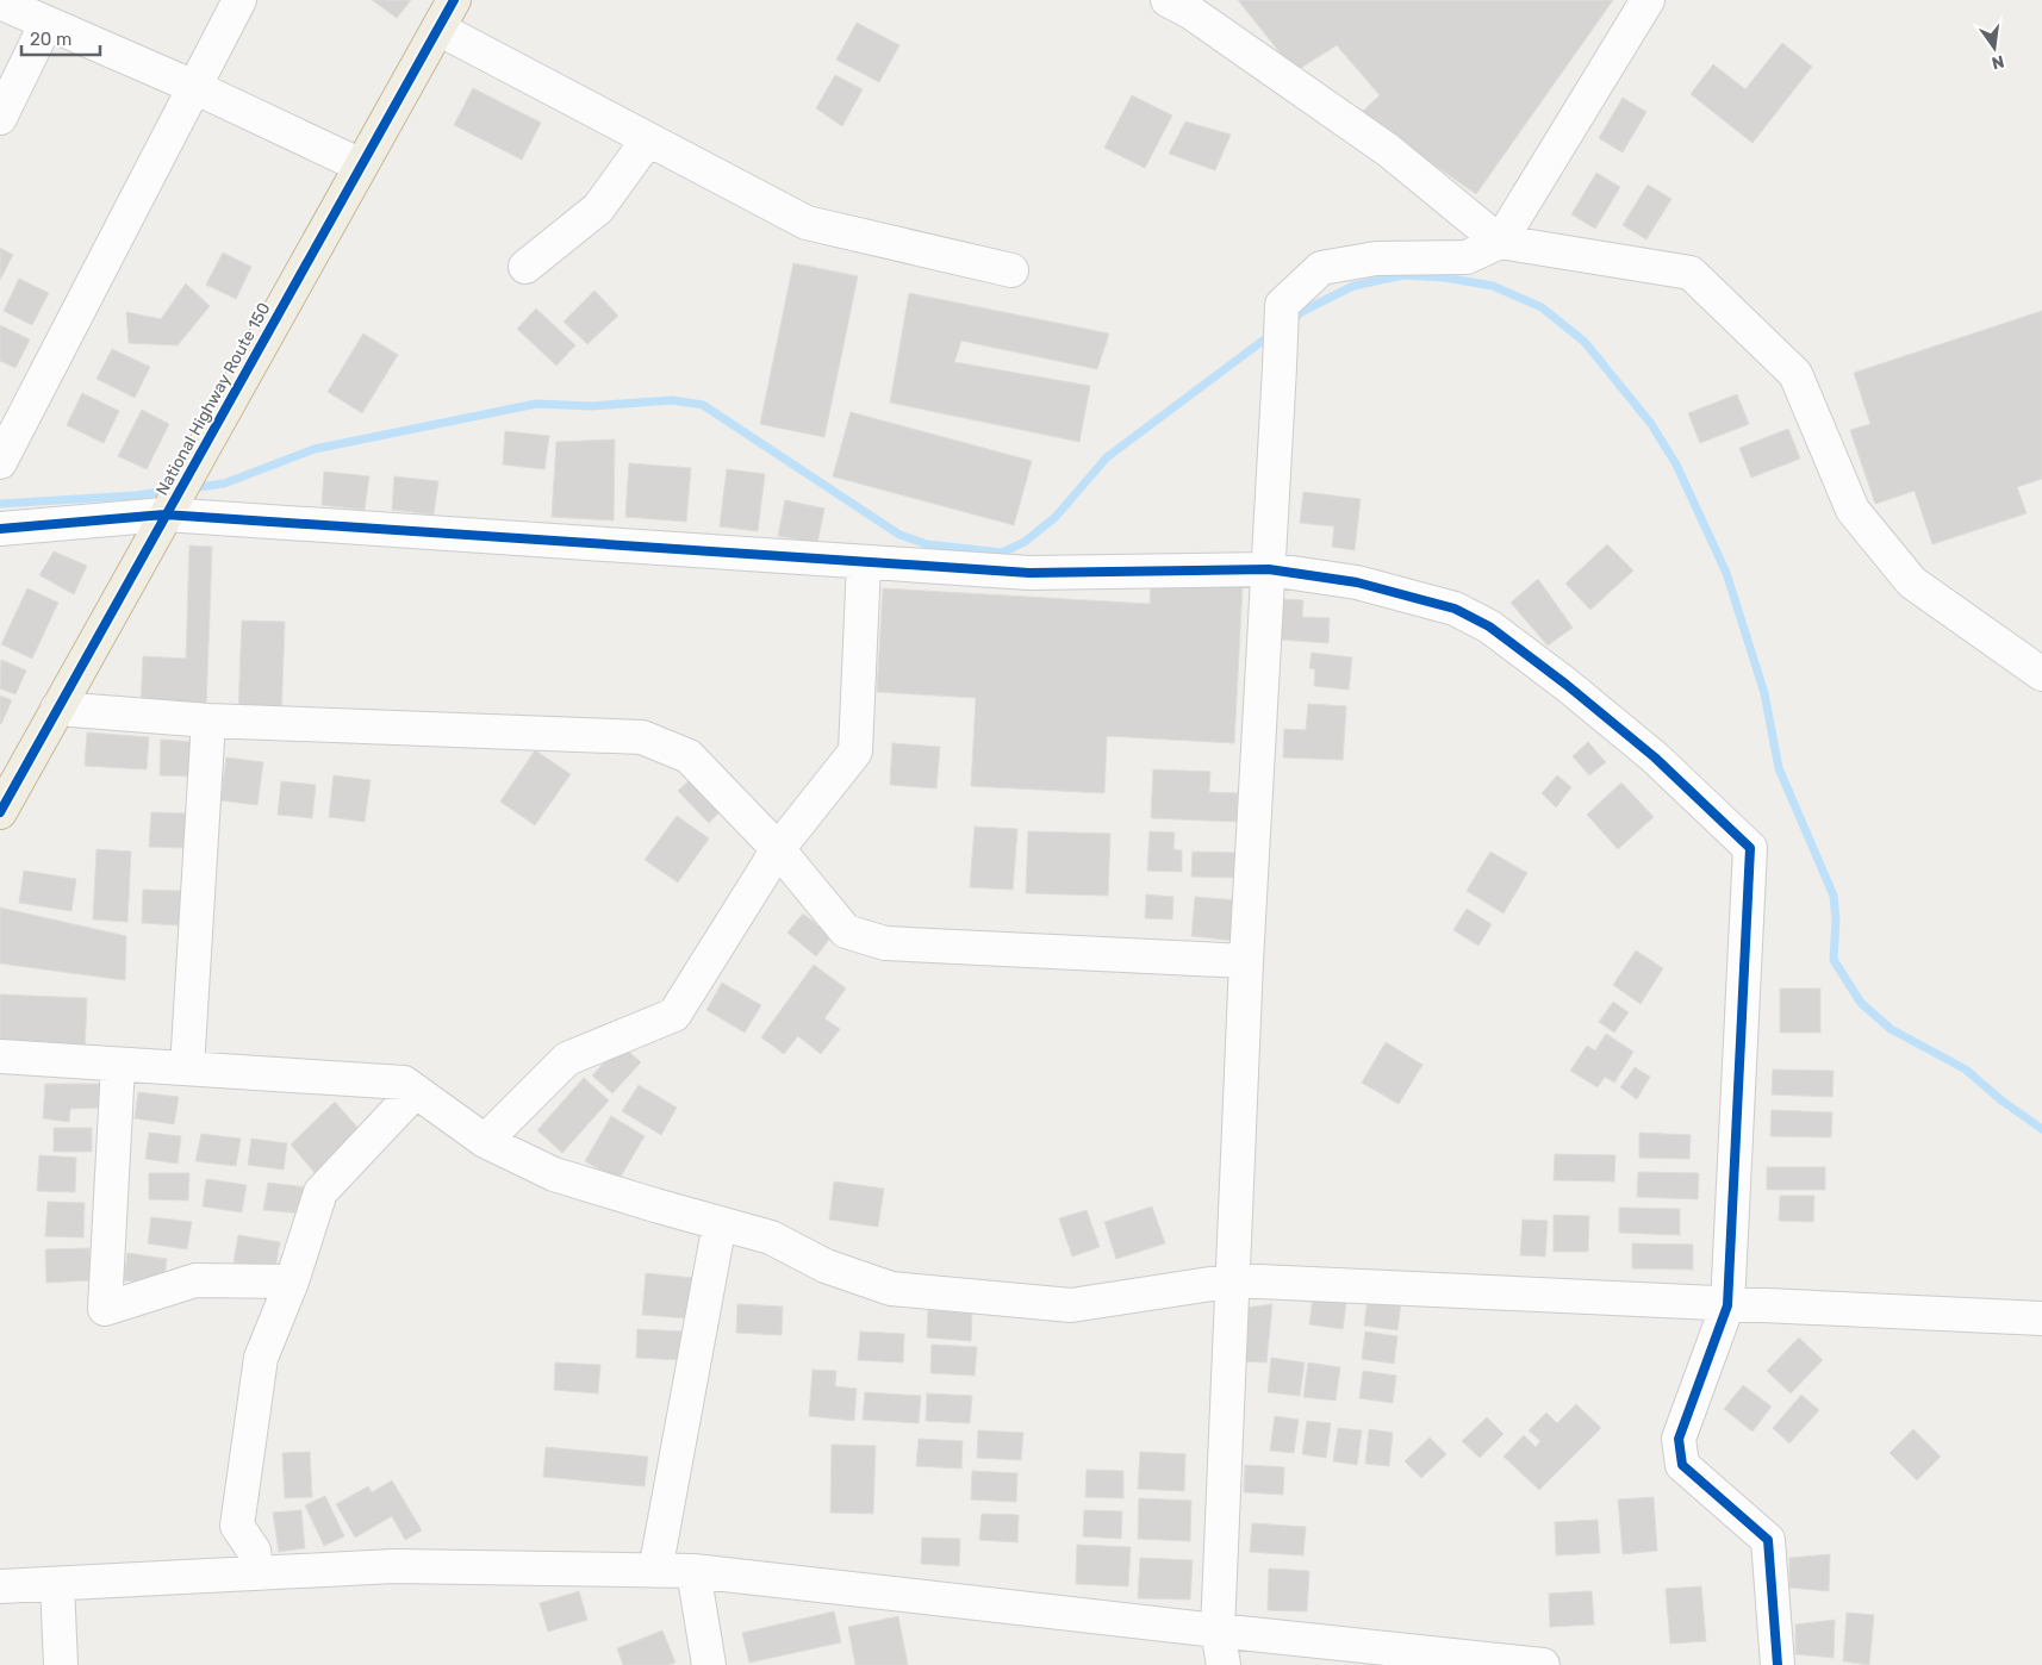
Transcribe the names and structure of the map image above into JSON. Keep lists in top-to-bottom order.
{
  "streets": {
    "highway": ["National Highway Route 150"]
  },
  "scale_bar": "20 m",
  "north": "bottom"
}
